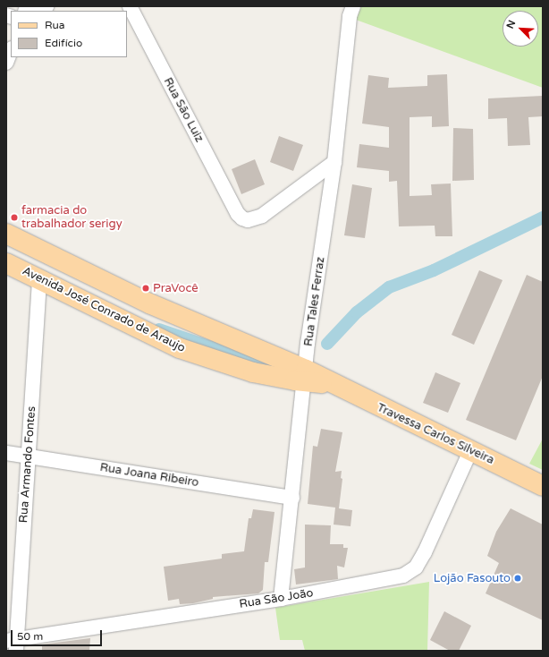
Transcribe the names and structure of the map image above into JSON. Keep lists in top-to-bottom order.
{
  "streets": {
    "main road": ["Avenida José Conrado de Araujo", "Travessa Carlos Silveira"],
    "street": [
      "Rua São Luiz",
      "Rua Tales Ferraz",
      "Rua Armando Fontes",
      "Rua Joana Ribeiro",
      "Rua São João"
    ]
  },
  "crossings": [
    ["Rua São Luiz", "Rua Tales Ferraz"],
    ["Rua Tales Ferraz", "Avenida José Conrado de Araujo"],
    ["Rua Tales Ferraz", "Travessa Carlos Silveira"],
    ["Rua Tales Ferraz", "Rua Joana Ribeiro"],
    ["Rua Tales Ferraz", "Rua São João"],
    ["Avenida José Conrado de Araujo", "Travessa Carlos Silveira"],
    ["Avenida José Conrado de Araujo", "Rua Armando Fontes"],
    ["Travessa Carlos Silveira", "Rua São João"],
    ["Rua Armando Fontes", "Rua Joana Ribeiro"],
    ["Rua Armando Fontes", "Rua São João"]
  ],
  "places": ["farmacia do trabalhador serigy", "PraVocê", "Lojão Fasouto"],
  "legend": ["Rua", "Edifício"],
  "scale_bar": "50 m",
  "north": "top left"
}
